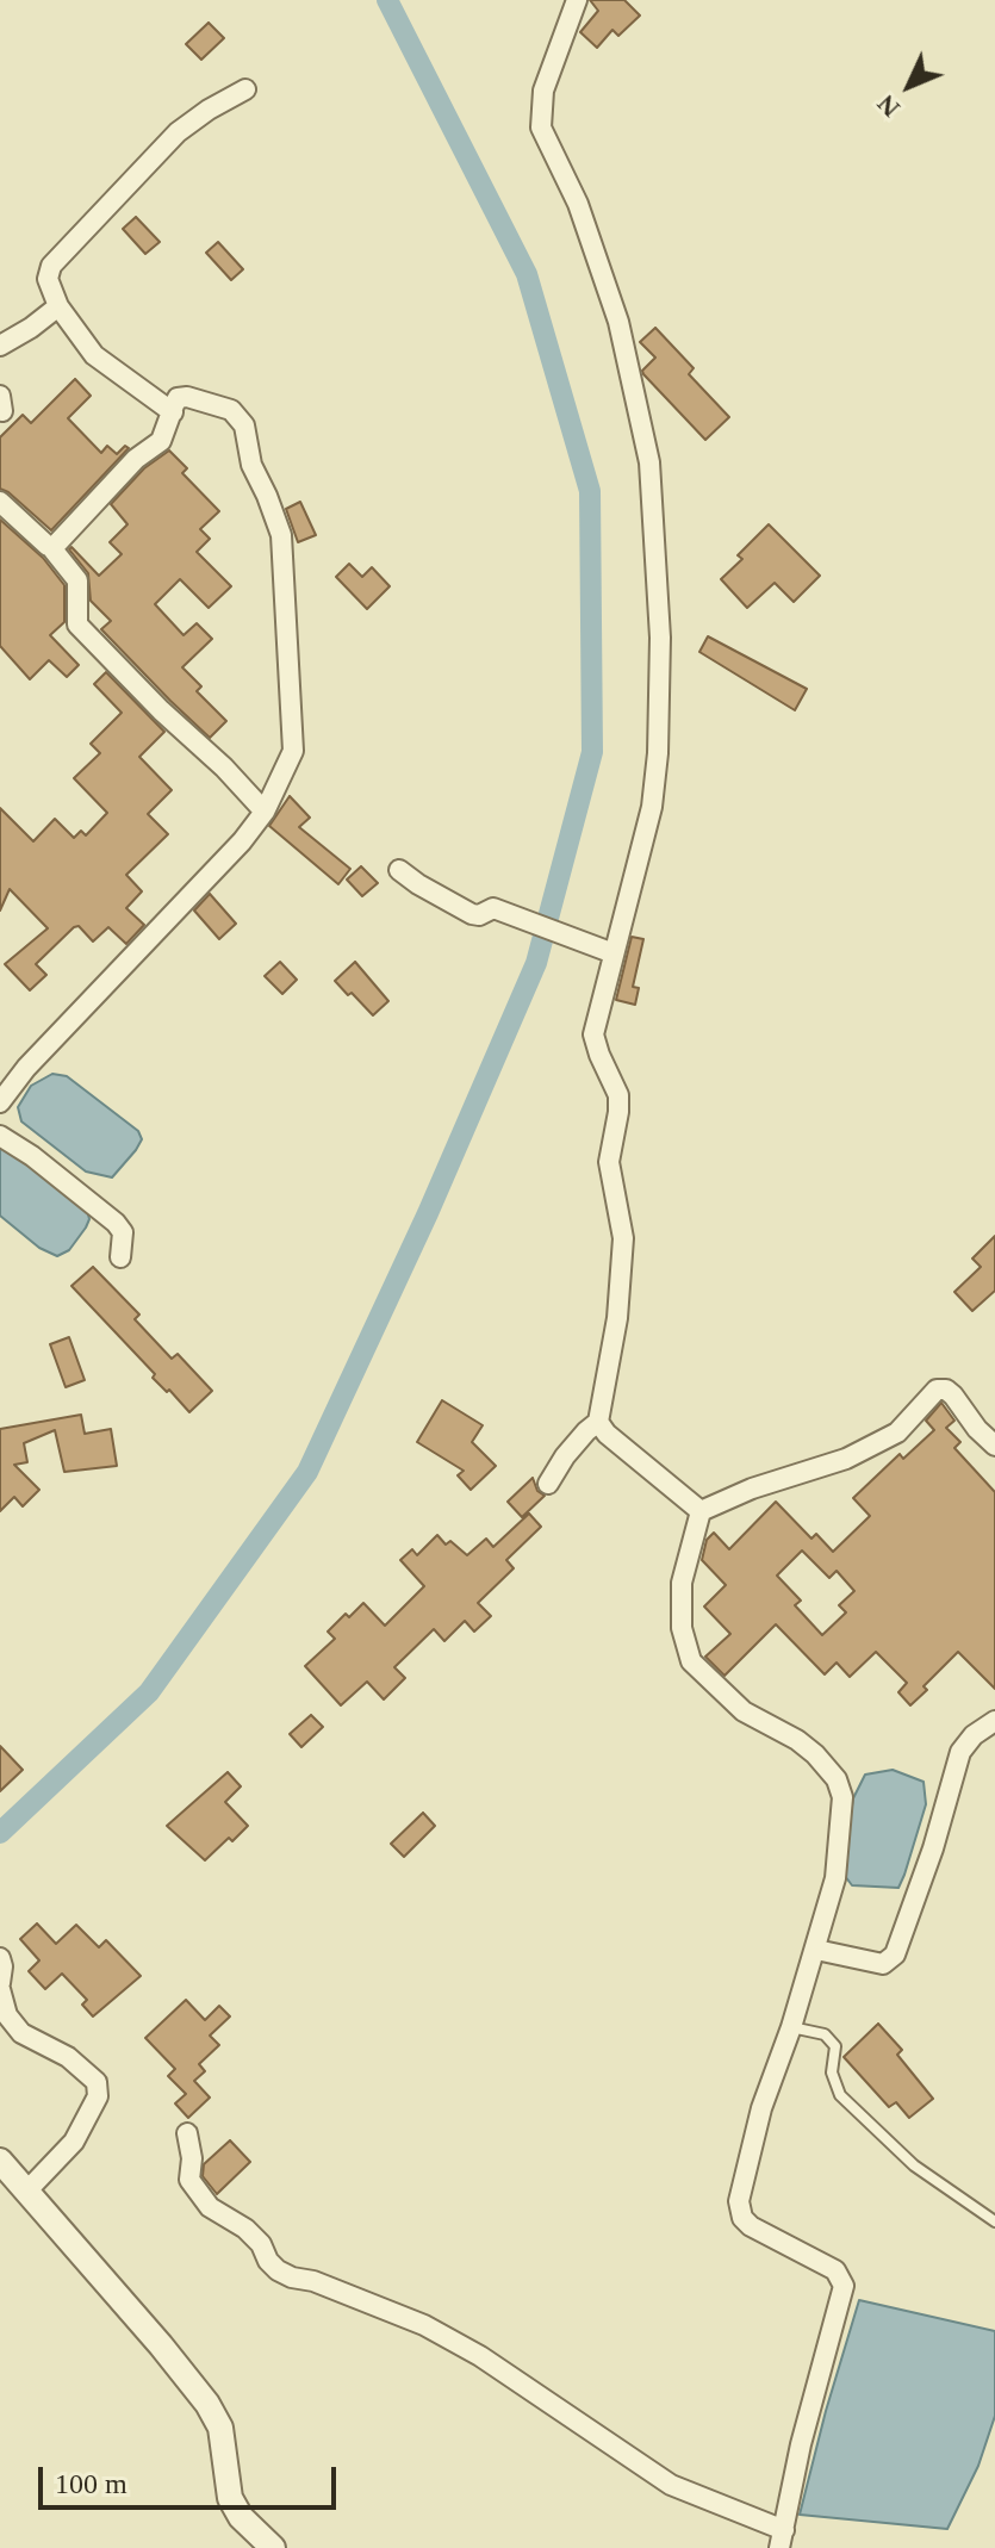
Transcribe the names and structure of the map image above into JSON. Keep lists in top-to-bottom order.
{
  "scale_bar": "100 m",
  "north": "bottom left"
}
